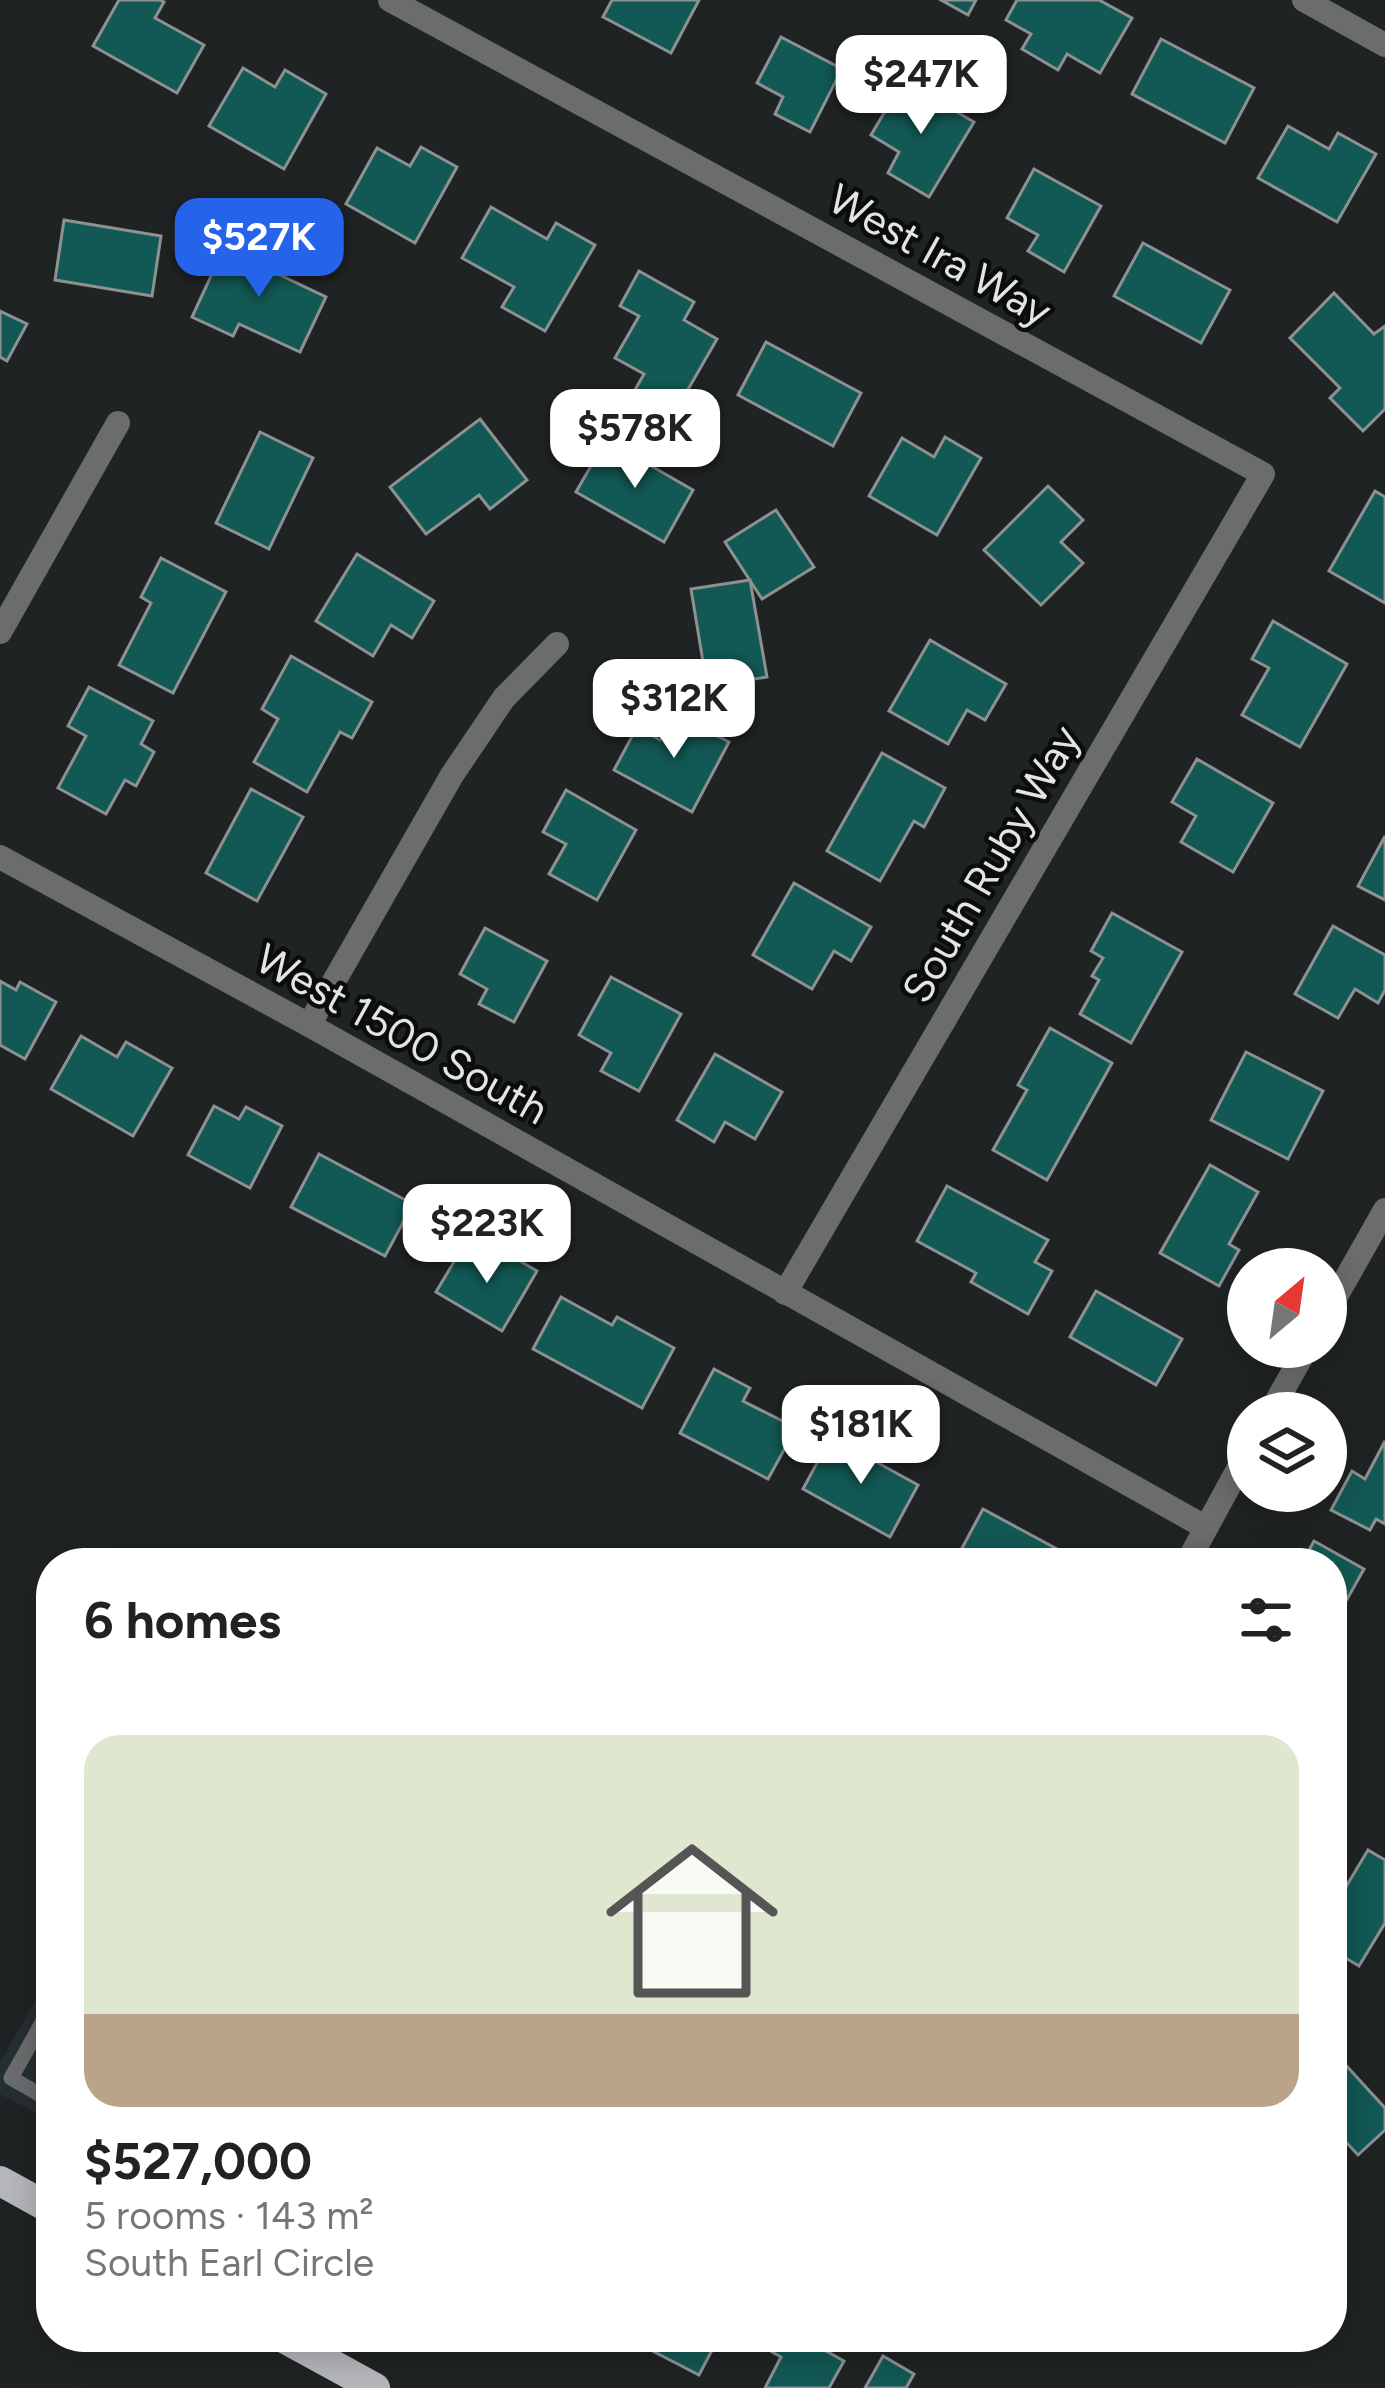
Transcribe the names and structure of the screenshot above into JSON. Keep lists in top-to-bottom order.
{
  "streets": {
    "street": ["West Ira Way", "South Ruby Way", "West 1500 South"]
  },
  "crossings": [
    ["West Ira Way", "South Ruby Way"],
    ["South Ruby Way", "West 1500 South"]
  ],
  "north": "top right",
  "page": {
    "price": [
      "$247K",
      "$527K",
      "$578K",
      "$312K",
      "$223K",
      "$181K"
    ],
    "heading": "6 homes",
    "list": [
      {
        "name": "$527,000",
        "note": "5 rooms · 143 m² · South Earl Circle"
      }
    ]
  }
}
